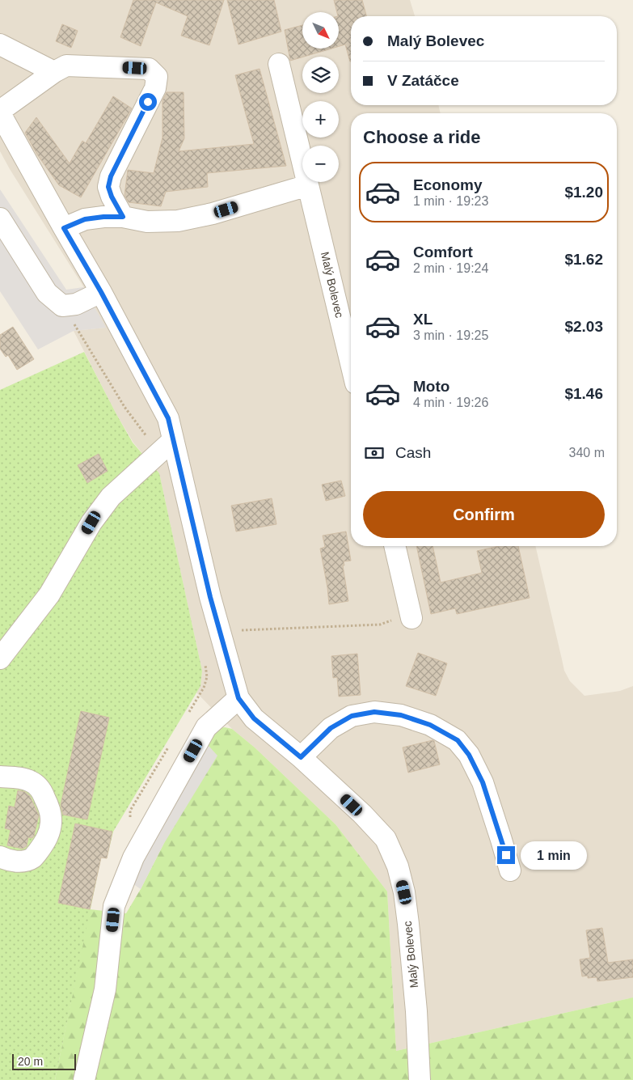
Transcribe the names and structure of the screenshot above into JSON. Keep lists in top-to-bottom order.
{
  "streets": {
    "street": ["Malý Bolevec"]
  },
  "scale_bar": "20 m",
  "north": "bottom right",
  "page": {
    "map_buttons": ["+", "−"],
    "banner": ["Malý Bolevec", "V Zatáčce"],
    "heading": "Choose a ride",
    "list": [
      {
        "name": "Economy",
        "note": "1 min · 19:23",
        "value": "$1.20"
      },
      {
        "name": "Comfort",
        "note": "2 min · 19:24",
        "value": "$1.62"
      },
      {
        "name": "XL",
        "note": "3 min · 19:25",
        "value": "$2.03"
      },
      {
        "name": "Moto",
        "note": "4 min · 19:26",
        "value": "$1.46"
      }
    ],
    "pay": ["Cash", "340 m"],
    "buttons": "Confirm",
    "bubble": "1 min",
    "scale": "20 m"
  }
}
